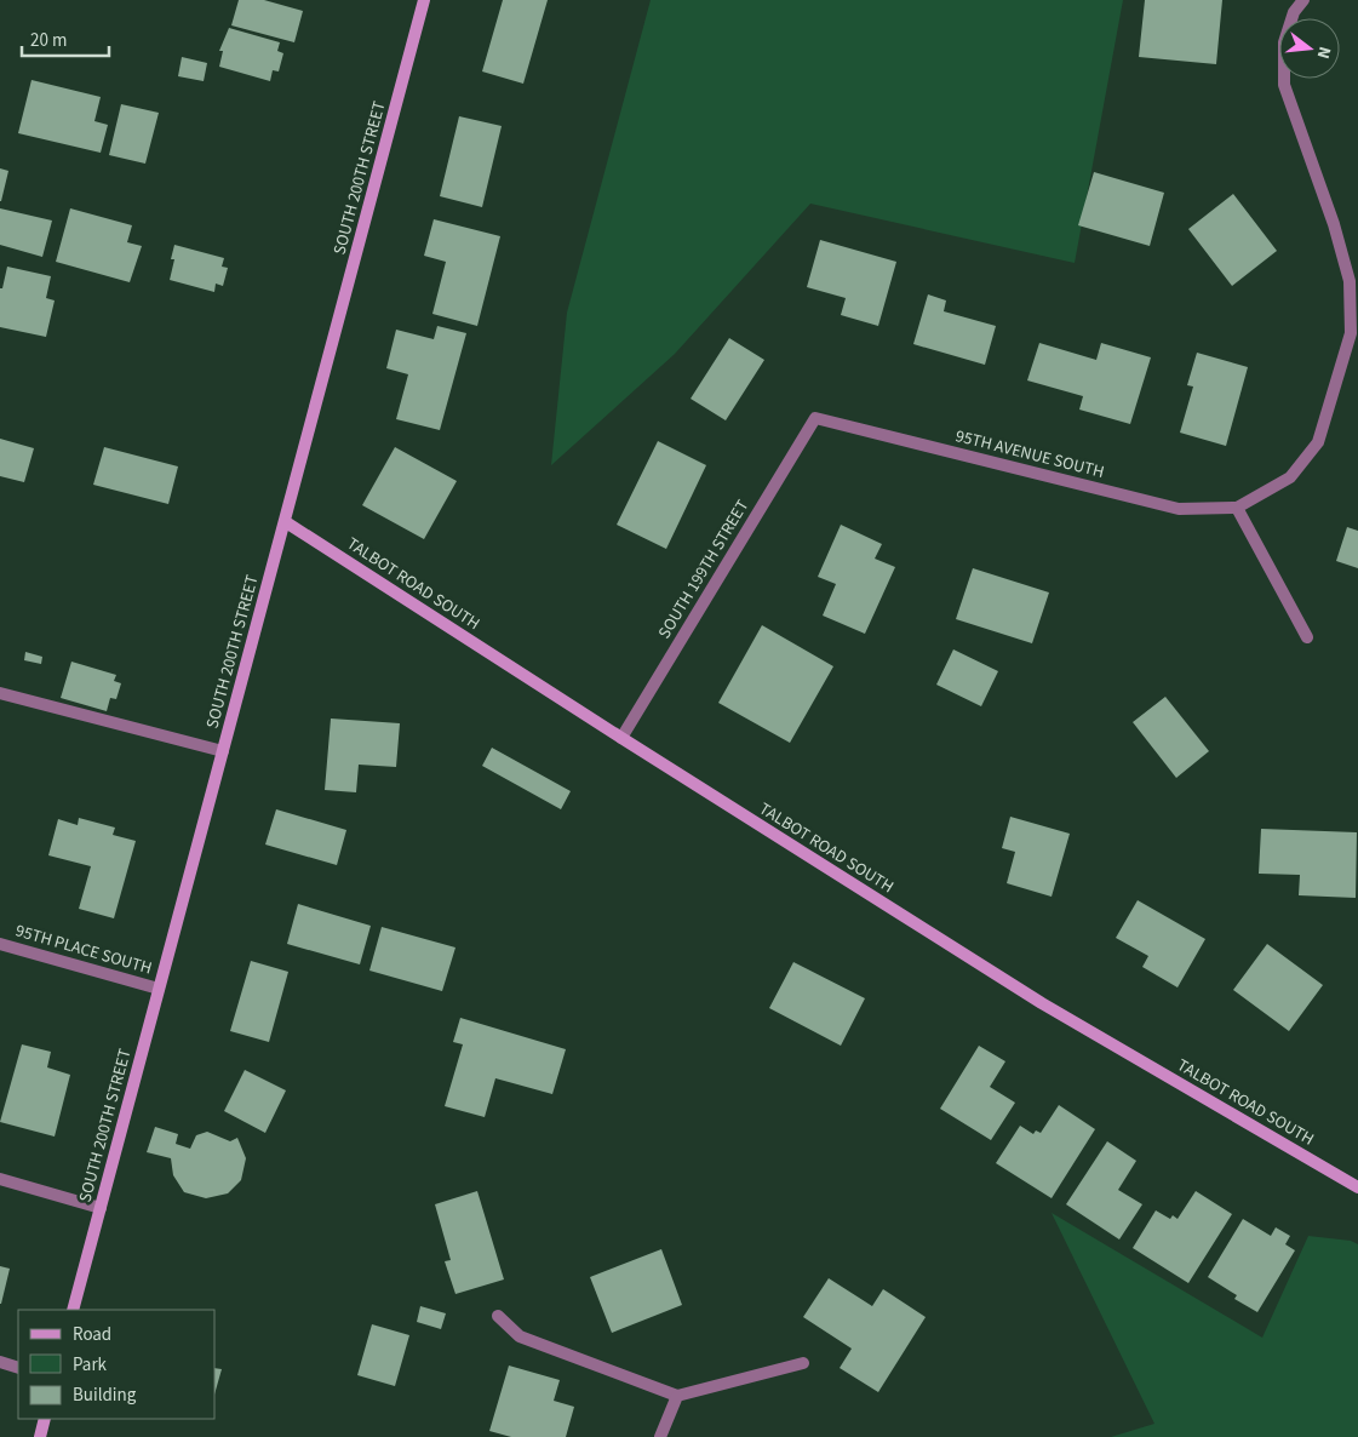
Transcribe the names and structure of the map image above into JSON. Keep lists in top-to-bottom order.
{
  "streets": {
    "street": [
      "SOUTH 200TH STREET",
      "95TH AVENUE SOUTH",
      "SOUTH 199TH STREET",
      "TALBOT ROAD SOUTH",
      "95TH PLACE SOUTH"
    ]
  },
  "crossings": [
    ["SOUTH 200TH STREET", "TALBOT ROAD SOUTH"],
    ["SOUTH 200TH STREET", "95TH PLACE SOUTH"],
    ["95TH AVENUE SOUTH", "SOUTH 199TH STREET"],
    ["SOUTH 199TH STREET", "TALBOT ROAD SOUTH"]
  ],
  "legend": ["Road", "Park", "Building"],
  "scale_bar": "20 m",
  "north": "right"
}
